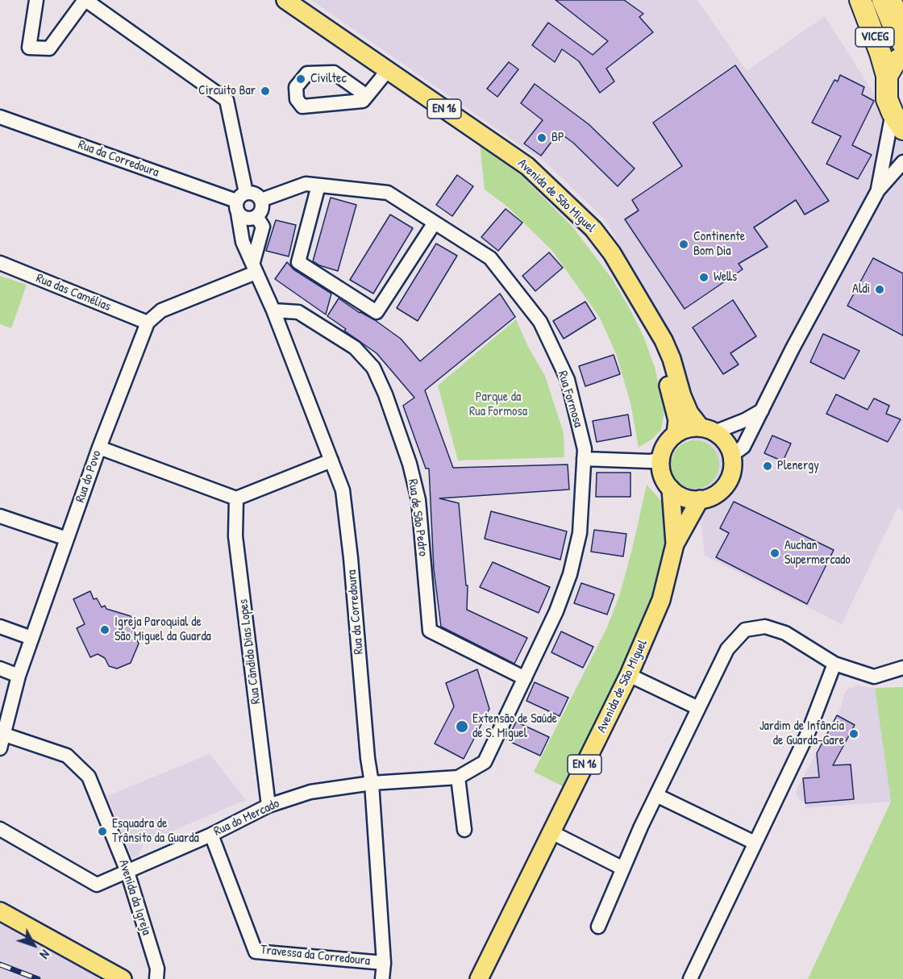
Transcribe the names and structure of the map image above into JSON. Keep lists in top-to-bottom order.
{
  "streets": {
    "highway": ["VICEG"],
    "main road": ["EN 16", "Avenida de São Miguel"],
    "street": [
      "Rua da Corredoura",
      "Rua das Camélias",
      "Rua Formosa",
      "Rua do Povo",
      "Rua de São Pedro",
      "Rua Cândido Dias Lopes",
      "Rua do Mercado",
      "Avenida da Igreja",
      "Travessa da Corredoura"
    ]
  },
  "crossings": [
    ["EN 16", "Avenida de São Miguel"],
    ["Rua da Corredoura", "Rua Formosa"],
    ["Rua da Corredoura", "Rua de São Pedro"],
    ["Rua da Corredoura", "Rua do Mercado"],
    ["Rua da Corredoura", "Travessa da Corredoura"],
    ["Rua das Camélias", "Rua do Povo"],
    ["Rua Formosa", "Rua de São Pedro"],
    ["Rua Formosa", "Rua do Mercado"],
    ["Rua do Povo", "Avenida da Igreja"],
    ["Rua Cândido Dias Lopes", "Rua do Mercado"],
    ["Rua do Mercado", "Avenida da Igreja"],
    ["Rua do Mercado", "Travessa da Corredoura"]
  ],
  "parks": ["Parque da Rua Formosa"],
  "places": [
    "Civiltec",
    "Circuito Bar",
    "BP",
    "Continente Bom Dia",
    "Wells",
    "Aldi",
    "Plenergy",
    "Auchan Supermercado",
    "Igreja Paroquial de São Miguel da Guarda",
    "Extensão de Saúde de S. Miguel",
    "Jardim de Infância de Guarda-Gare",
    "Esquadra de Trânsito da Guarda"
  ],
  "north": "bottom right"
}
